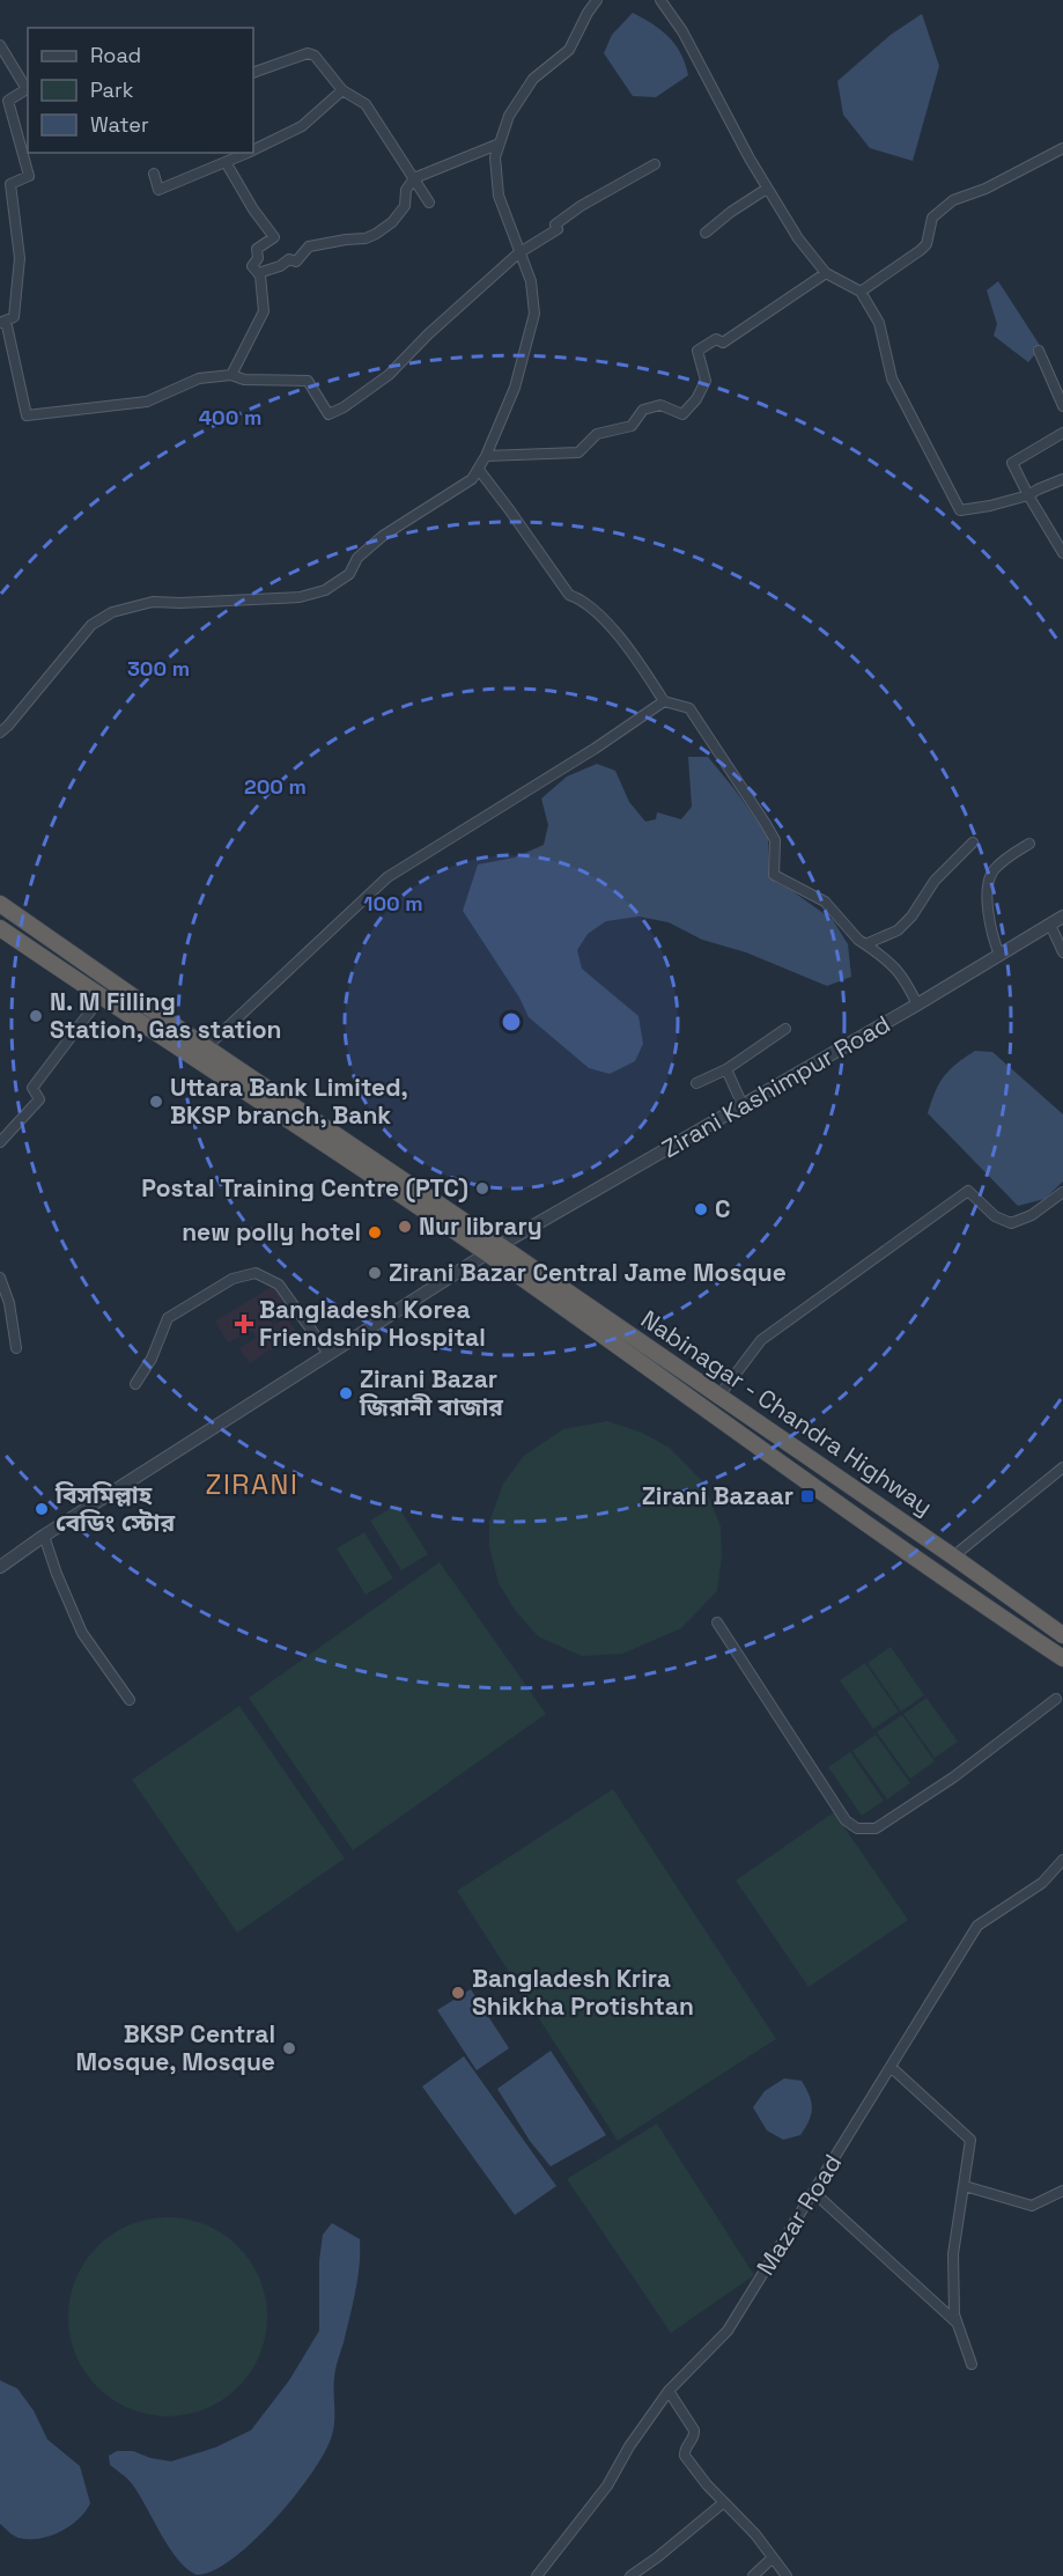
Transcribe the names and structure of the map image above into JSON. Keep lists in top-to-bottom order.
{
  "streets": {
    "highway": ["Nabinagar - Chandra Highway"],
    "street": ["Zirani Kashimpur Road", "Mazar Road"]
  },
  "crossings": [
    ["Zirani Kashimpur Road", "Nabinagar - Chandra Highway"]
  ],
  "districts": ["ZIRANI"],
  "places": {
    "other": [
      "N. M Filling Station, Gas station",
      "Uttara Bank Limited, BKSP branch, Bank",
      "Postal Training Centre (PTC)",
      "C",
      "Nur library",
      "new polly hotel",
      "Zirani Bazar Central Jame Mosque",
      "Zirani Bazar জিরানী বাজার",
      "বিসমিল্লাহ বেডিং স্টোর",
      "Bangladesh Krira Shikkha Protishtan",
      "BKSP Central Mosque, Mosque"
    ],
    "health": ["Bangladesh Korea Friendship Hospital"],
    "transit": ["Zirani Bazaar"]
  },
  "legend": ["Road", "Park", "Water"],
  "rings": [
    "400 m",
    "300 m",
    "200 m",
    "100 m"
  ]
}
